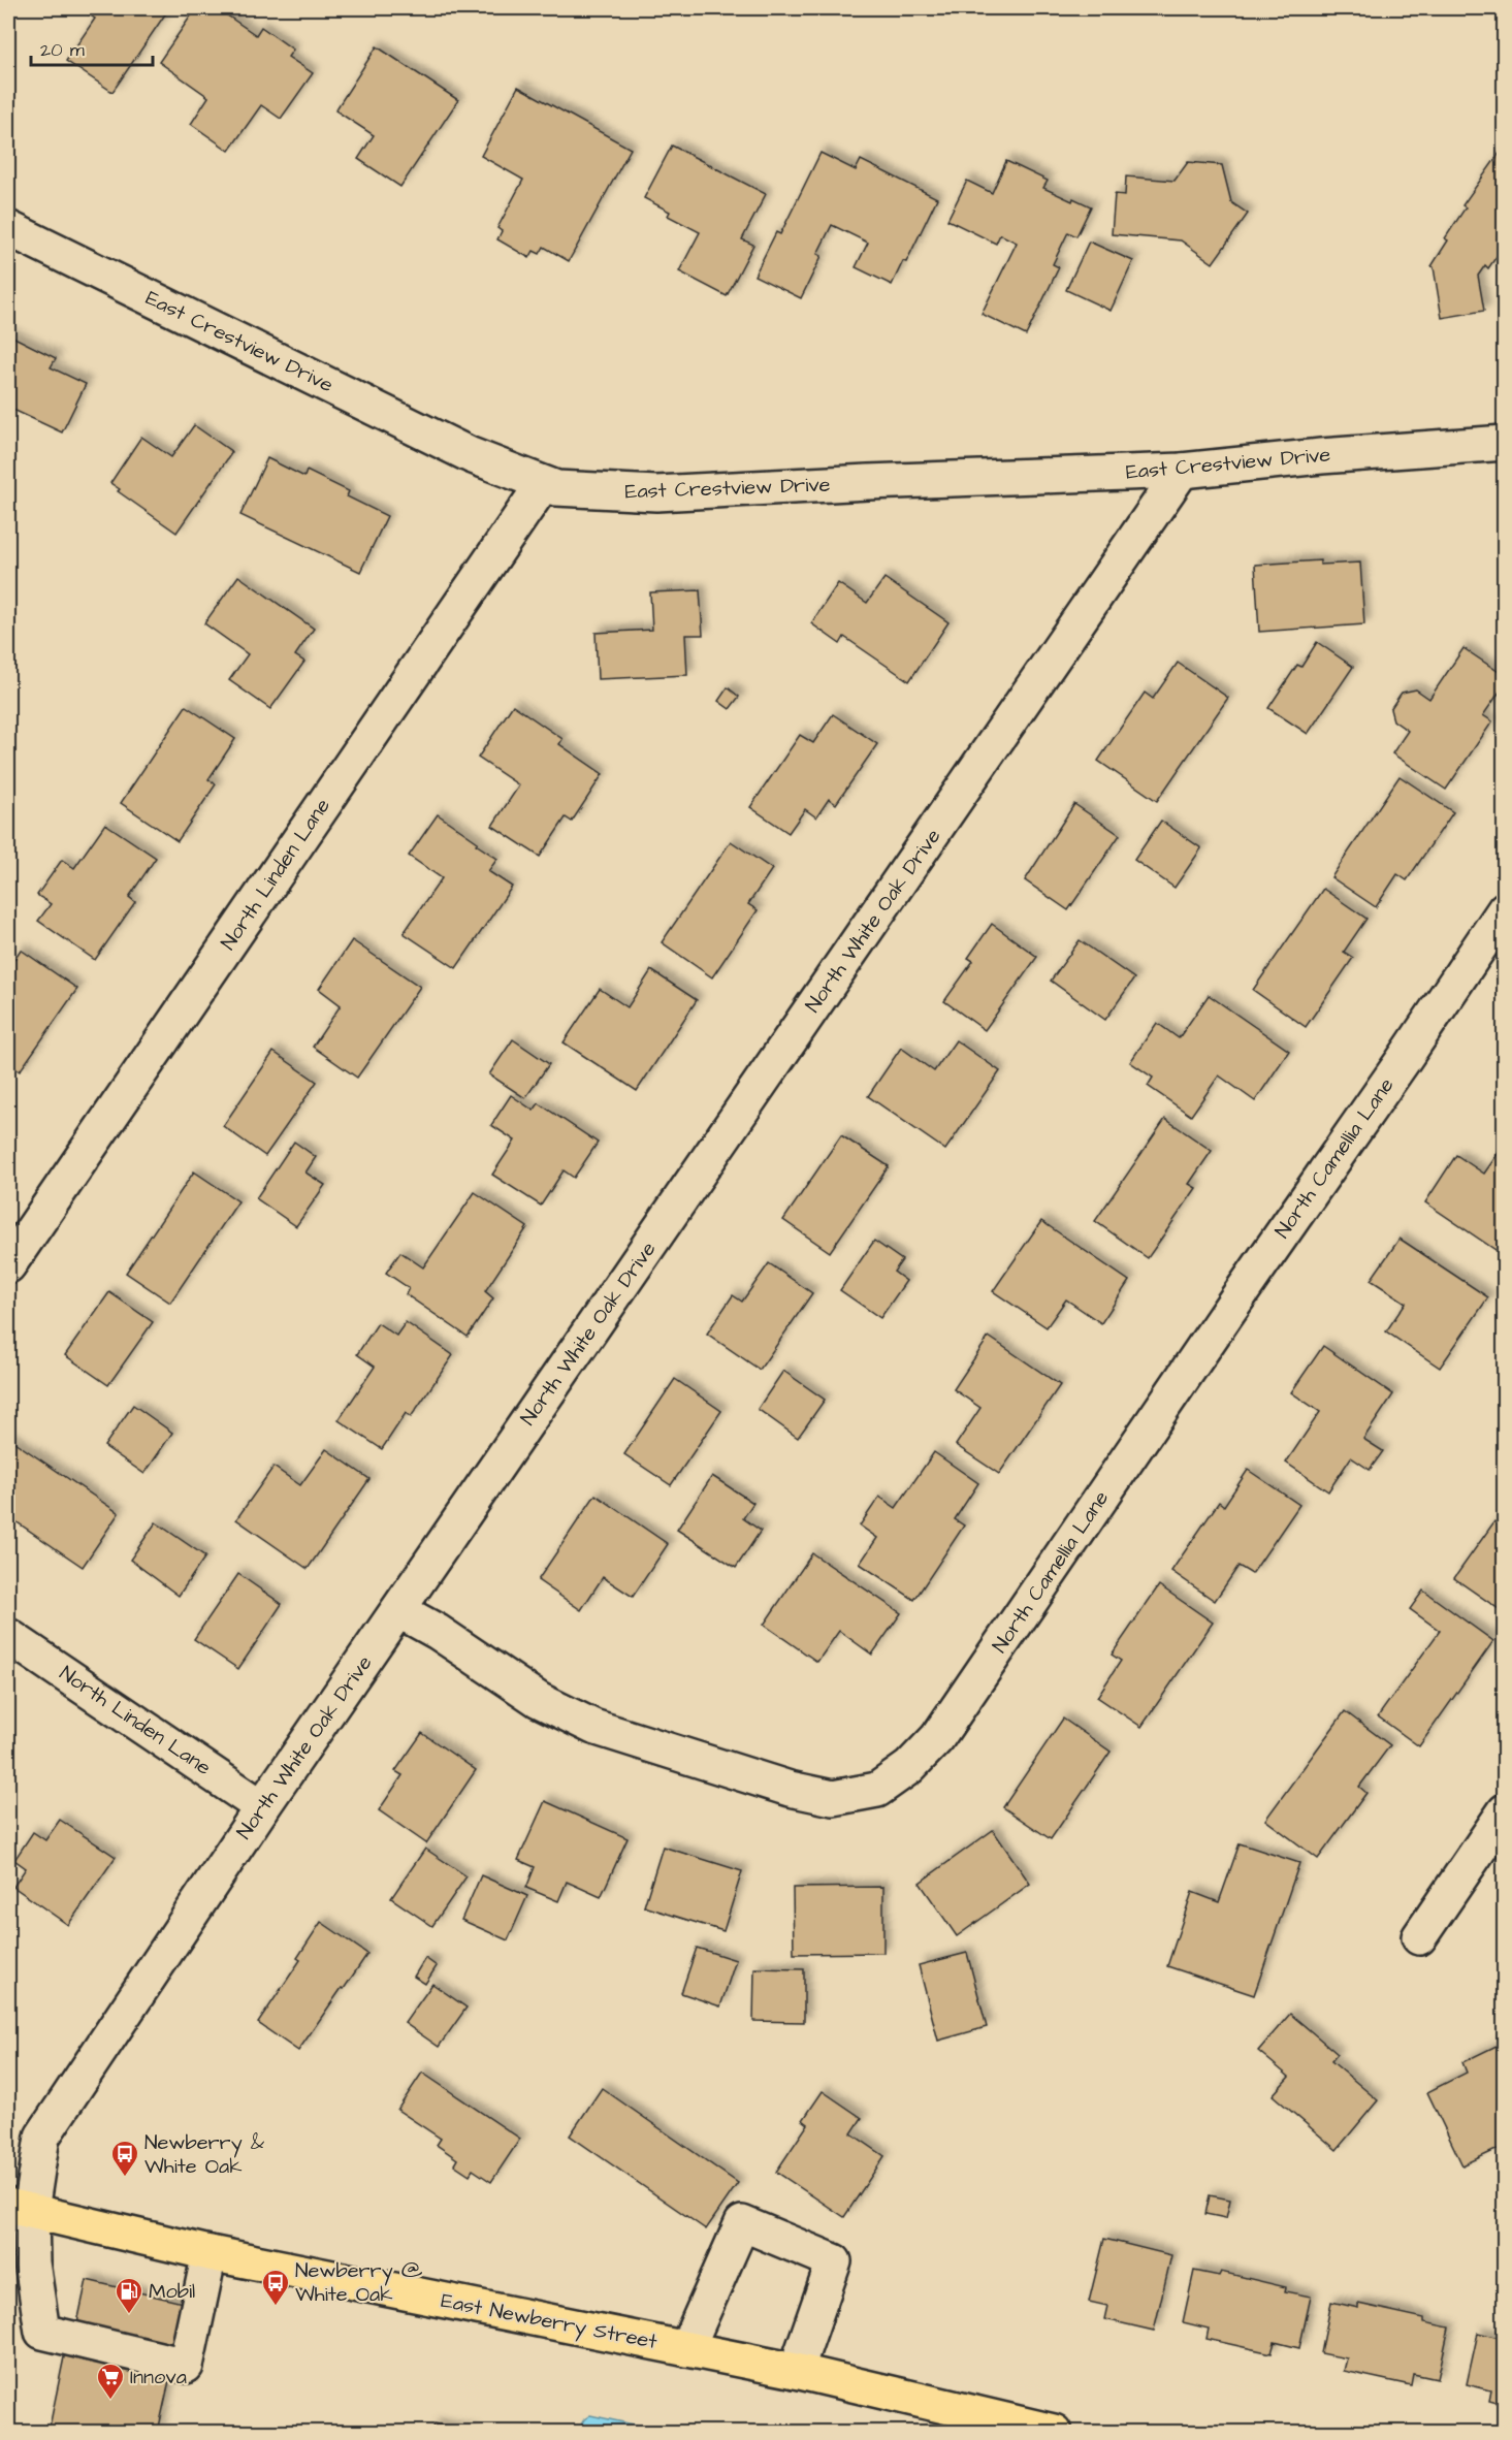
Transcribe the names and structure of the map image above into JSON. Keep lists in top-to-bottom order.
{
  "streets": {
    "main road": ["East Newberry Street"],
    "street": [
      "East Crestview Drive",
      "North Linden Lane",
      "North White Oak Drive",
      "North Camellia Lane"
    ]
  },
  "crossings": [
    ["East Crestview Drive", "North Linden Lane"],
    ["East Crestview Drive", "North White Oak Drive"],
    ["North Linden Lane", "North White Oak Drive"],
    ["North White Oak Drive", "North Camellia Lane"],
    ["North White Oak Drive", "East Newberry Street"]
  ],
  "places": {
    "bus stop": ["Newberry & White Oak", "Newberry @ White Oak"],
    "fuel station": ["Mobil"],
    "supermarket": ["Innova"]
  },
  "scale_bar": "20 m"
}
